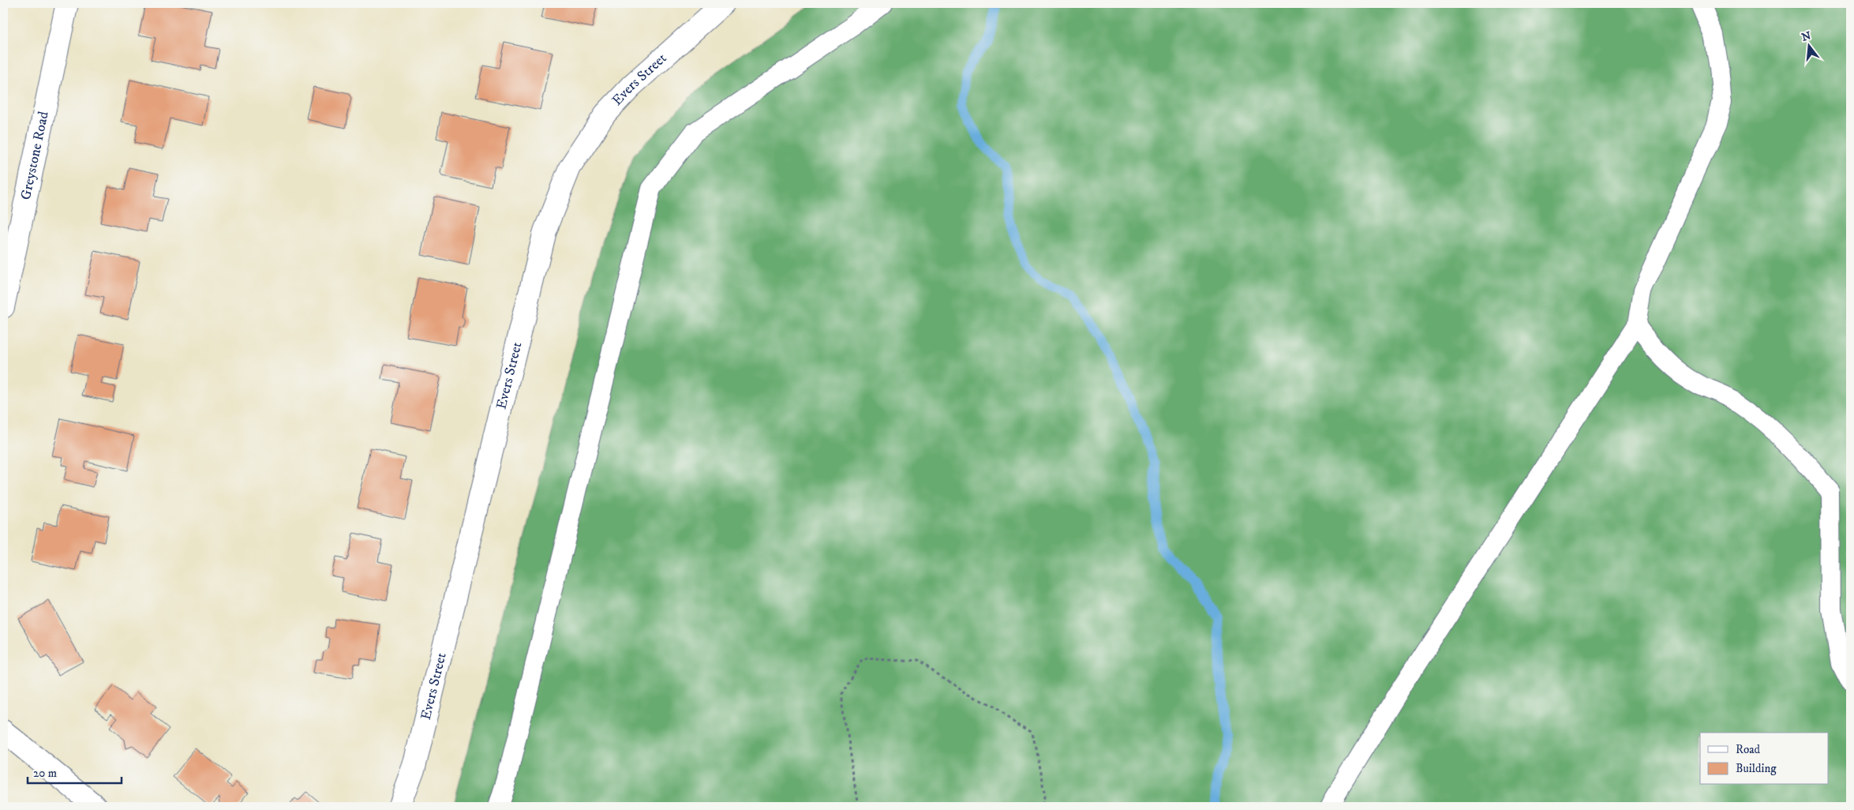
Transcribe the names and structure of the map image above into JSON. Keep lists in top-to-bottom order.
{
  "streets": {
    "street": ["Evers Street", "Greystone Road"]
  },
  "legend": ["Road", "Building"],
  "scale_bar": "20 m",
  "north": "top"
}
